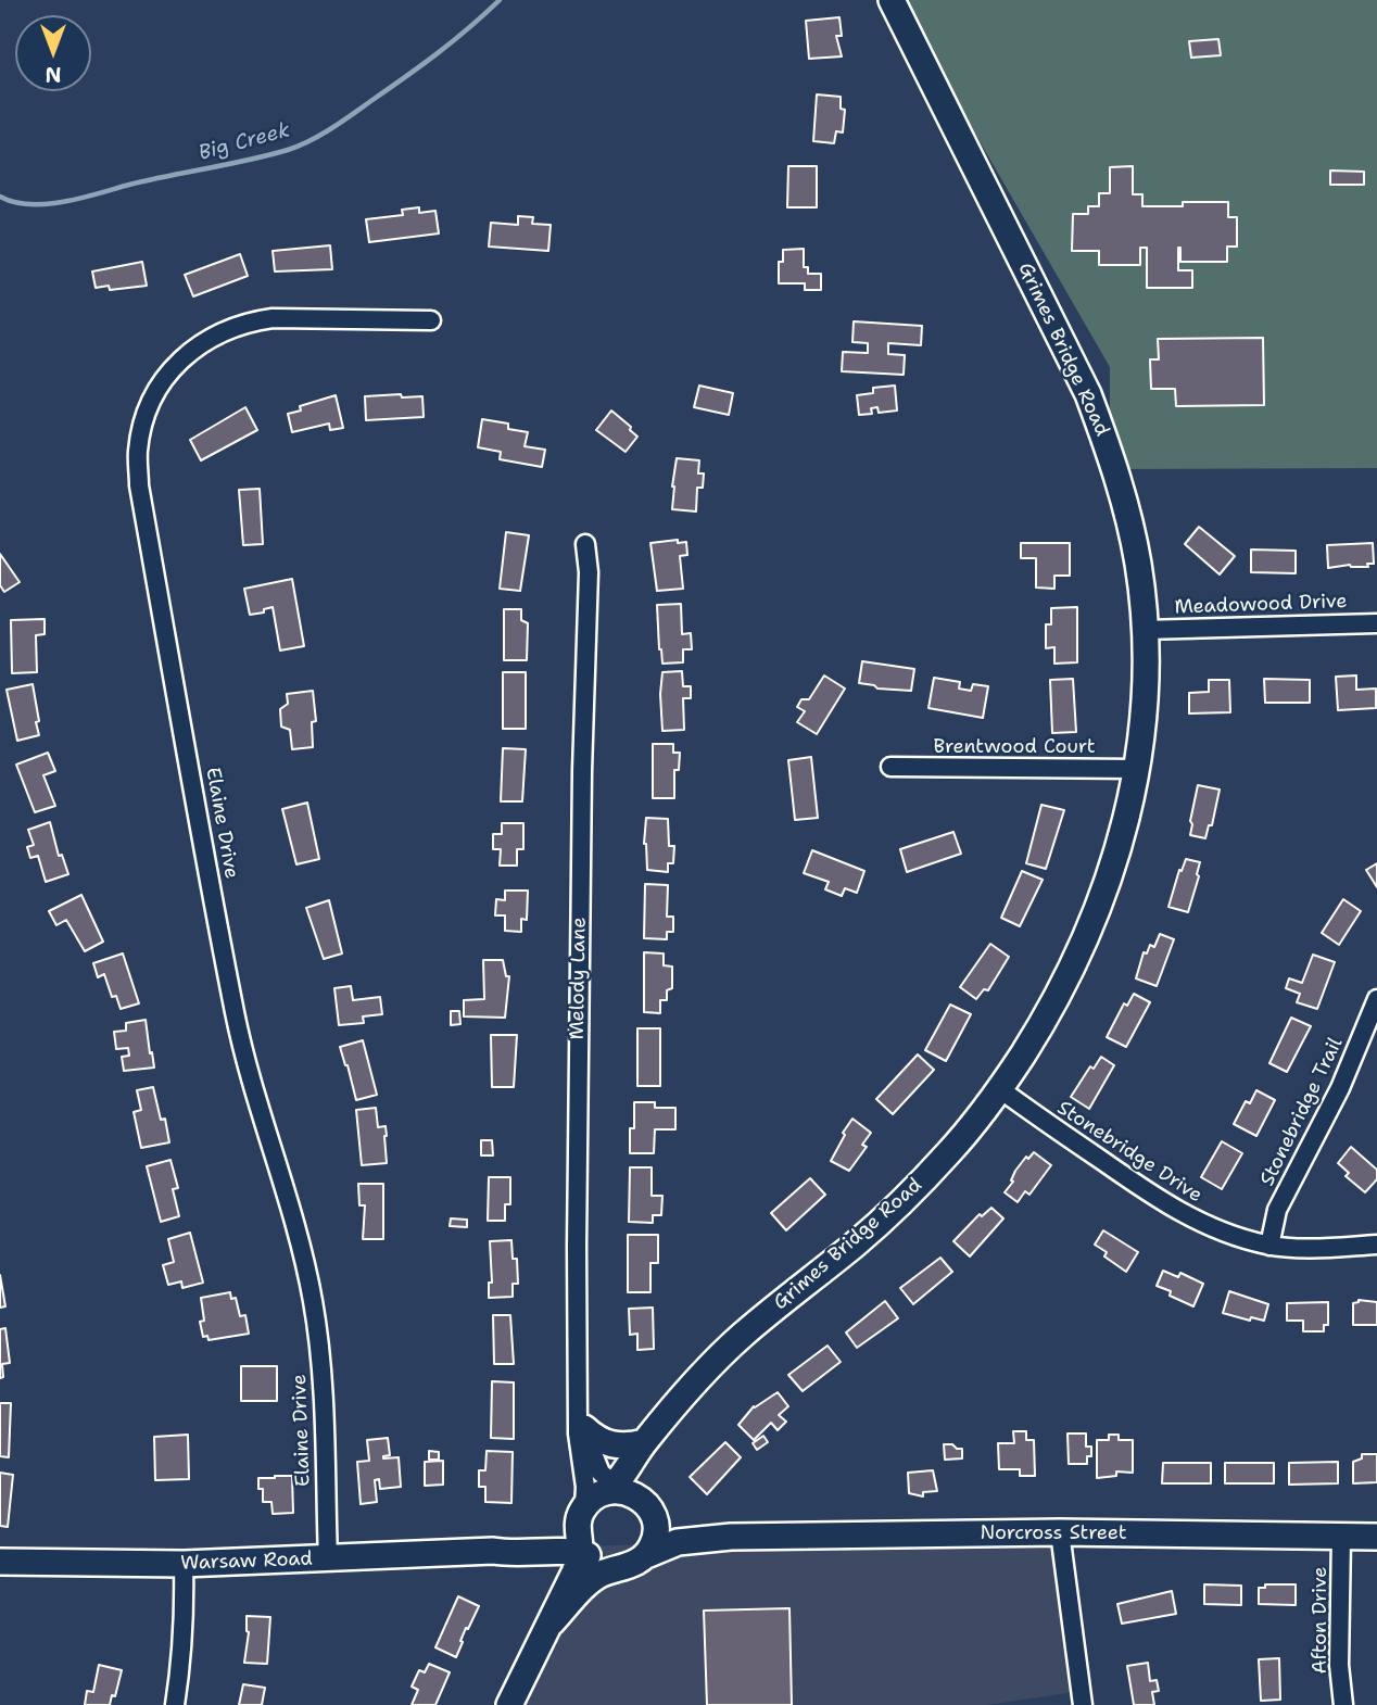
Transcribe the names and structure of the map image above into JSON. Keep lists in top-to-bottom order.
{
  "streets": {
    "street": [
      "Grimes Bridge Road",
      "Meadowood Drive",
      "Brentwood Court",
      "Elaine Drive",
      "Melody Lane",
      "Stonebridge Trail",
      "Stonebridge Drive",
      "Norcross Street",
      "Warsaw Road",
      "Afton Drive"
    ]
  },
  "crossings": [
    ["Grimes Bridge Road", "Meadowood Drive"],
    ["Grimes Bridge Road", "Brentwood Court"],
    ["Grimes Bridge Road", "Melody Lane"],
    ["Grimes Bridge Road", "Stonebridge Drive"],
    ["Grimes Bridge Road", "Norcross Street"],
    ["Grimes Bridge Road", "Warsaw Road"],
    ["Elaine Drive", "Warsaw Road"],
    ["Melody Lane", "Norcross Street"],
    ["Melody Lane", "Warsaw Road"],
    ["Stonebridge Trail", "Stonebridge Drive"],
    ["Norcross Street", "Warsaw Road"],
    ["Norcross Street", "Afton Drive"]
  ],
  "water": ["Big Creek"],
  "north": "bottom"
}
